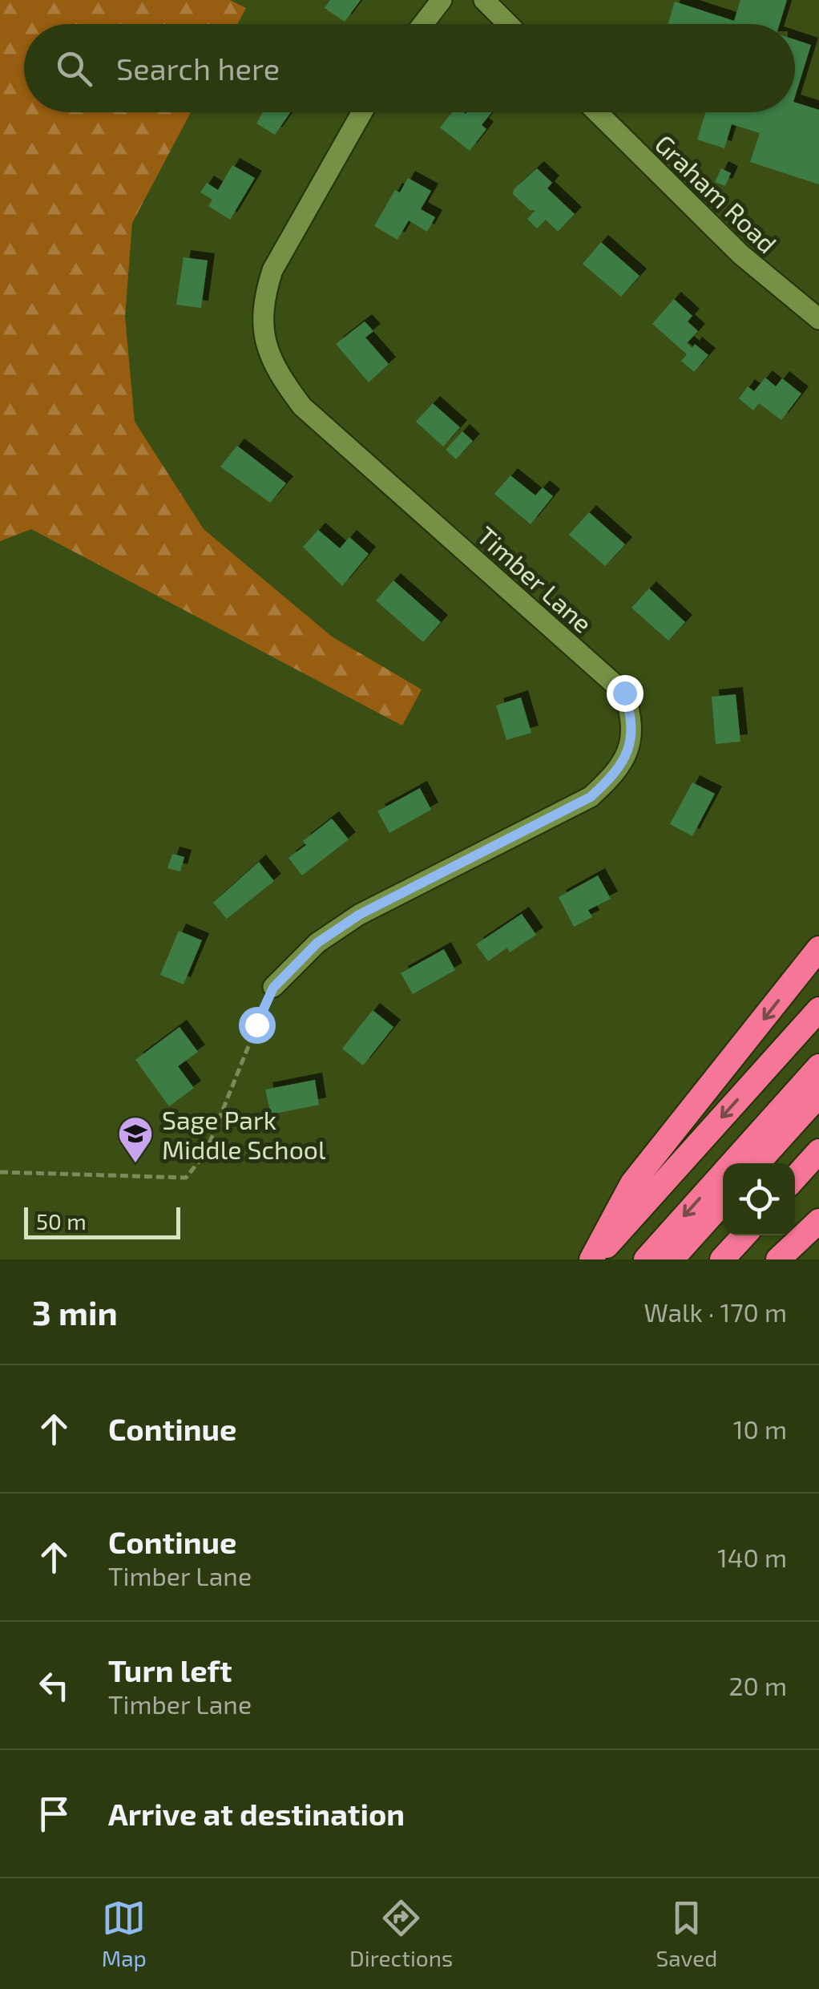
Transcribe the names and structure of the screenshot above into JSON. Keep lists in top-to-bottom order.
{
  "streets": {
    "street": ["Graham Road", "Timber Lane"]
  },
  "places": {
    "school or university": ["Sage Park Middle School"]
  },
  "scale_bar": "50 m",
  "page": {
    "search": "Search here",
    "scale": "50 m",
    "heading": ["3 min", "Walk · 170 m"],
    "list": [
      ["Continue", "10 m"],
      ["Continue", "Timber Lane", "140 m"],
      ["Turn left", "Timber Lane", "20 m"],
      "Arrive at destination"
    ],
    "nav": ["Map", "Directions", "Saved"]
  }
}
